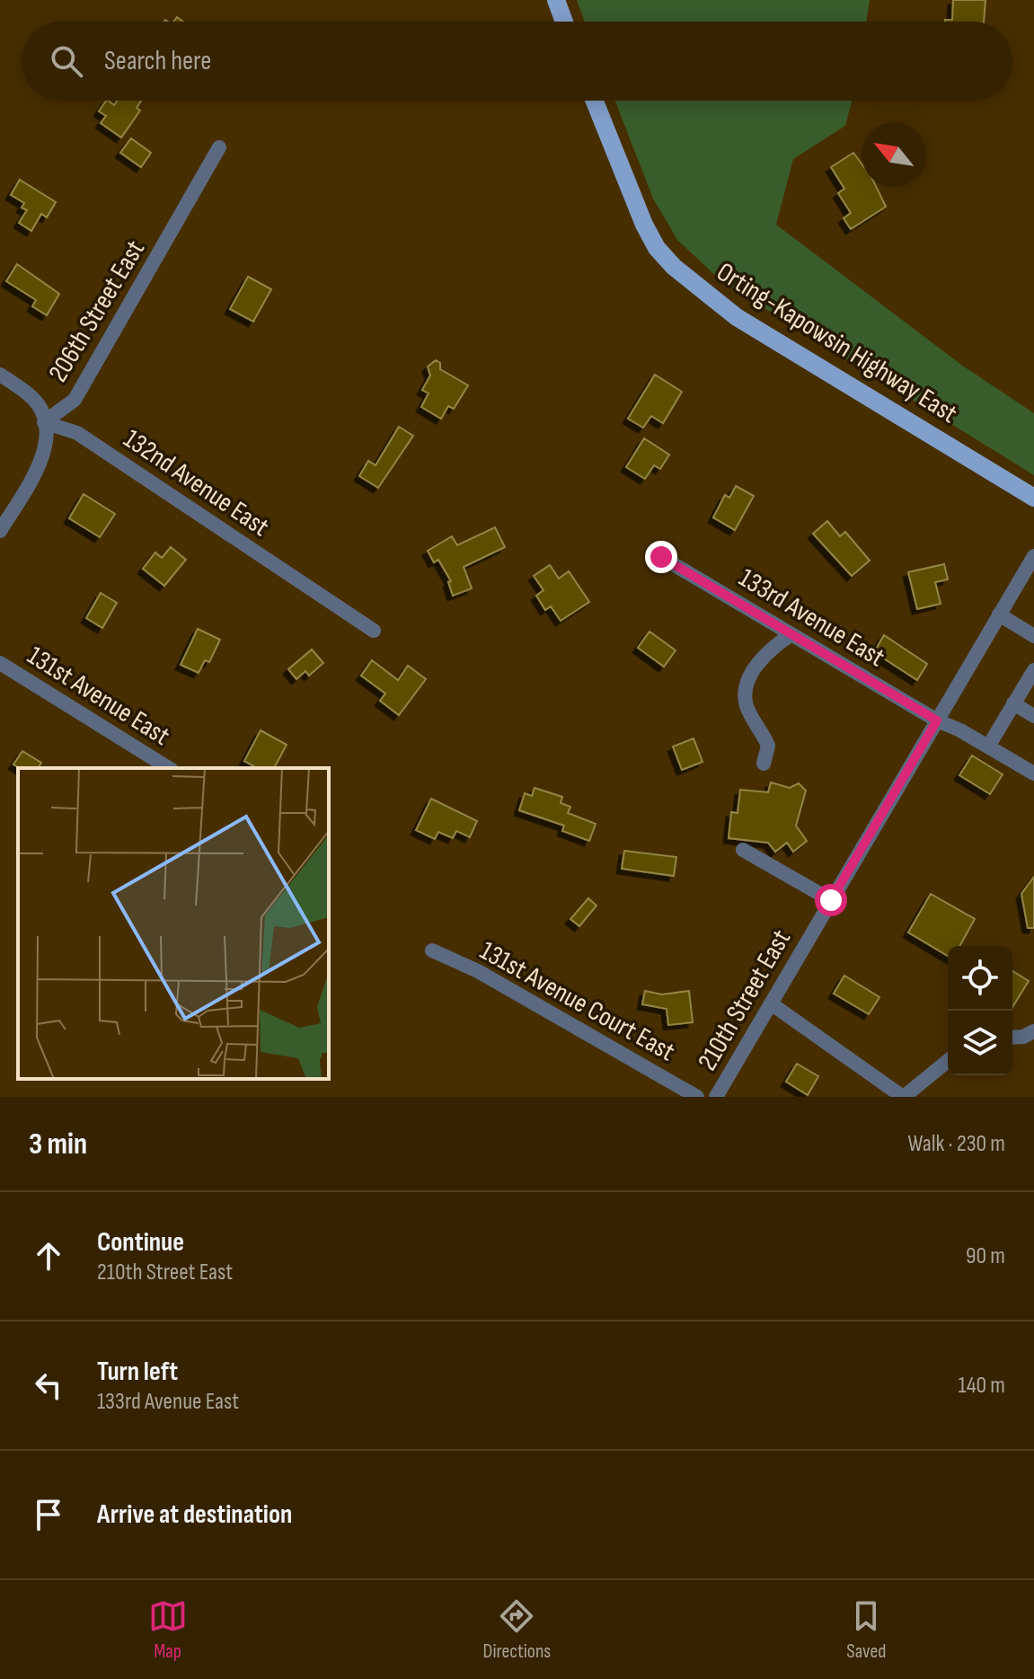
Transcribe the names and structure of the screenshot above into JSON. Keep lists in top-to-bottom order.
{
  "streets": {
    "main road": ["Orting-Kapowsin Highway East"],
    "street": [
      "206th Street East",
      "132nd Avenue East",
      "133rd Avenue East",
      "131st Avenue East",
      "210th Street East",
      "131st Avenue Court East"
    ]
  },
  "crossings": [
    ["206th Street East", "132nd Avenue East"],
    ["133rd Avenue East", "210th Street East"]
  ],
  "north": "top left",
  "page": {
    "search": "Search here",
    "heading": ["3 min", "Walk · 230 m"],
    "list": [
      ["Continue", "210th Street East", "90 m"],
      ["Turn left", "133rd Avenue East", "140 m"],
      "Arrive at destination"
    ],
    "nav": ["Map", "Directions", "Saved"]
  }
}
